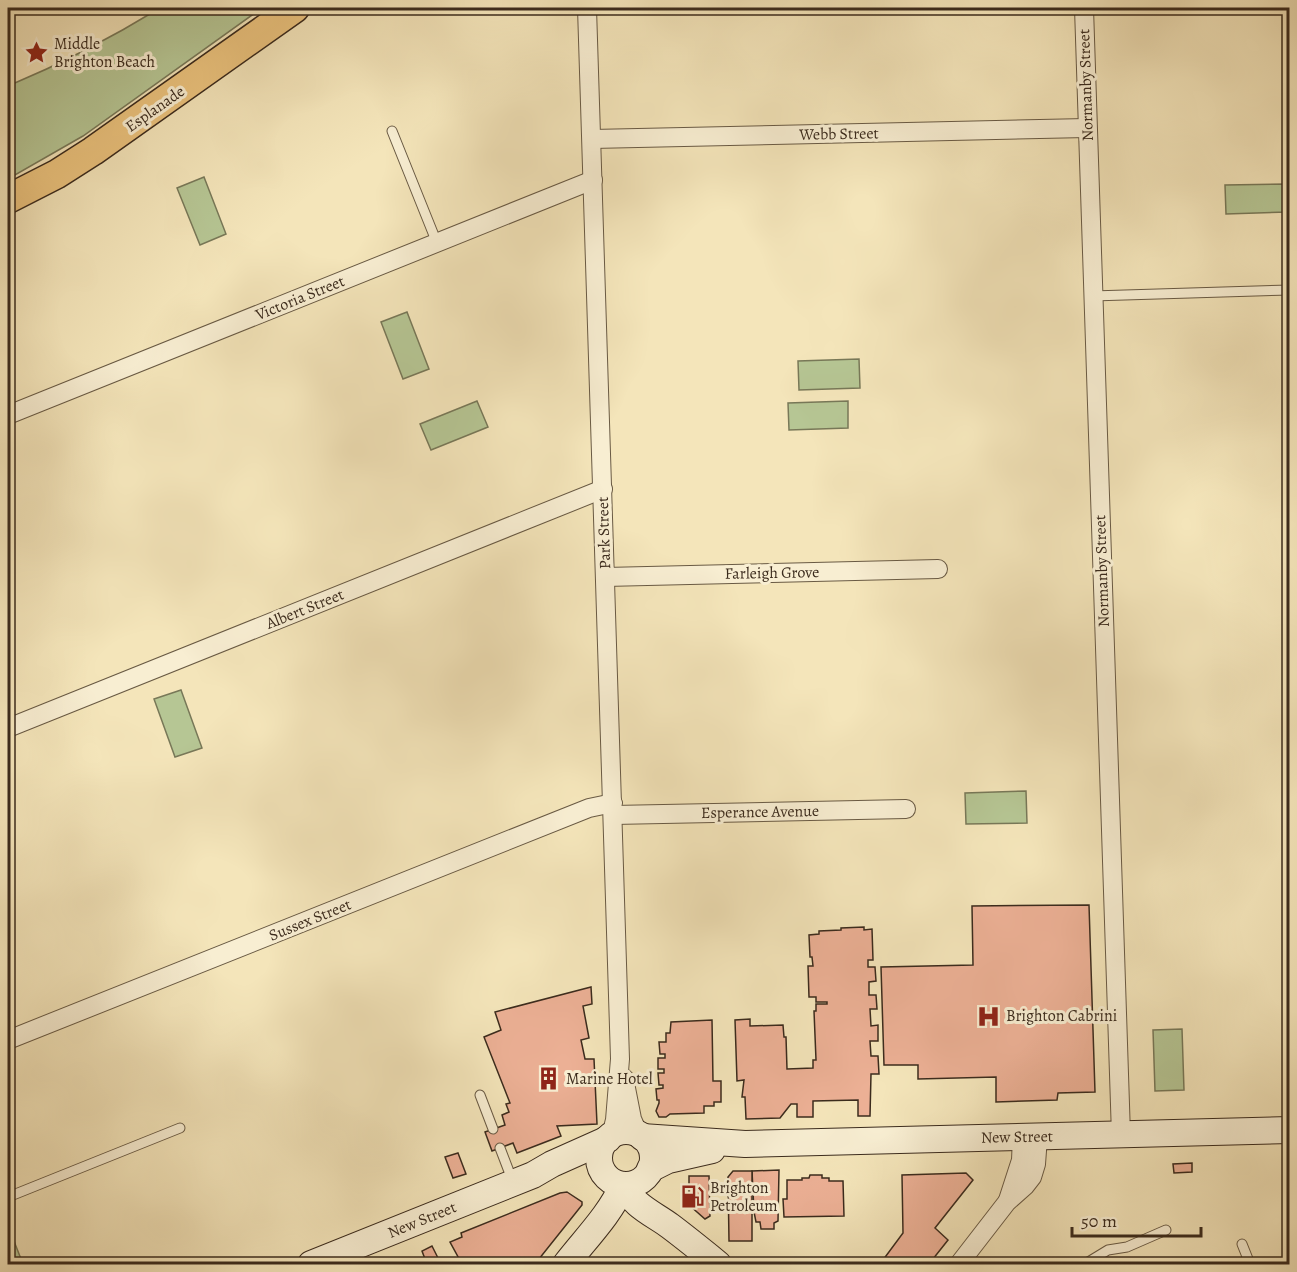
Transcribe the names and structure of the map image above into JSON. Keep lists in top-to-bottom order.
{
  "streets": {
    "main road": ["Esplanade", "New Street"],
    "street": [
      "Normanby Street",
      "Webb Street",
      "Victoria Street",
      "Park Street",
      "Farleigh Grove",
      "Albert Street",
      "Esperance Avenue",
      "Sussex Street"
    ]
  },
  "crossings": [
    ["Normanby Street", "Webb Street"],
    ["Normanby Street", "New Street"],
    ["Webb Street", "Park Street"],
    ["Victoria Street", "Park Street"],
    ["Park Street", "Farleigh Grove"],
    ["Park Street", "Albert Street"],
    ["Park Street", "Esperance Avenue"],
    ["Park Street", "Sussex Street"],
    ["Park Street", "New Street"],
    ["Esperance Avenue", "Sussex Street"]
  ],
  "places": {
    "place": ["Middle Brighton Beach"],
    "hospital": ["Brighton Cabrini"],
    "building": ["Marine Hotel"],
    "fuel station": ["Brighton Petroleum"]
  },
  "scale_bar": "50 m"
}
